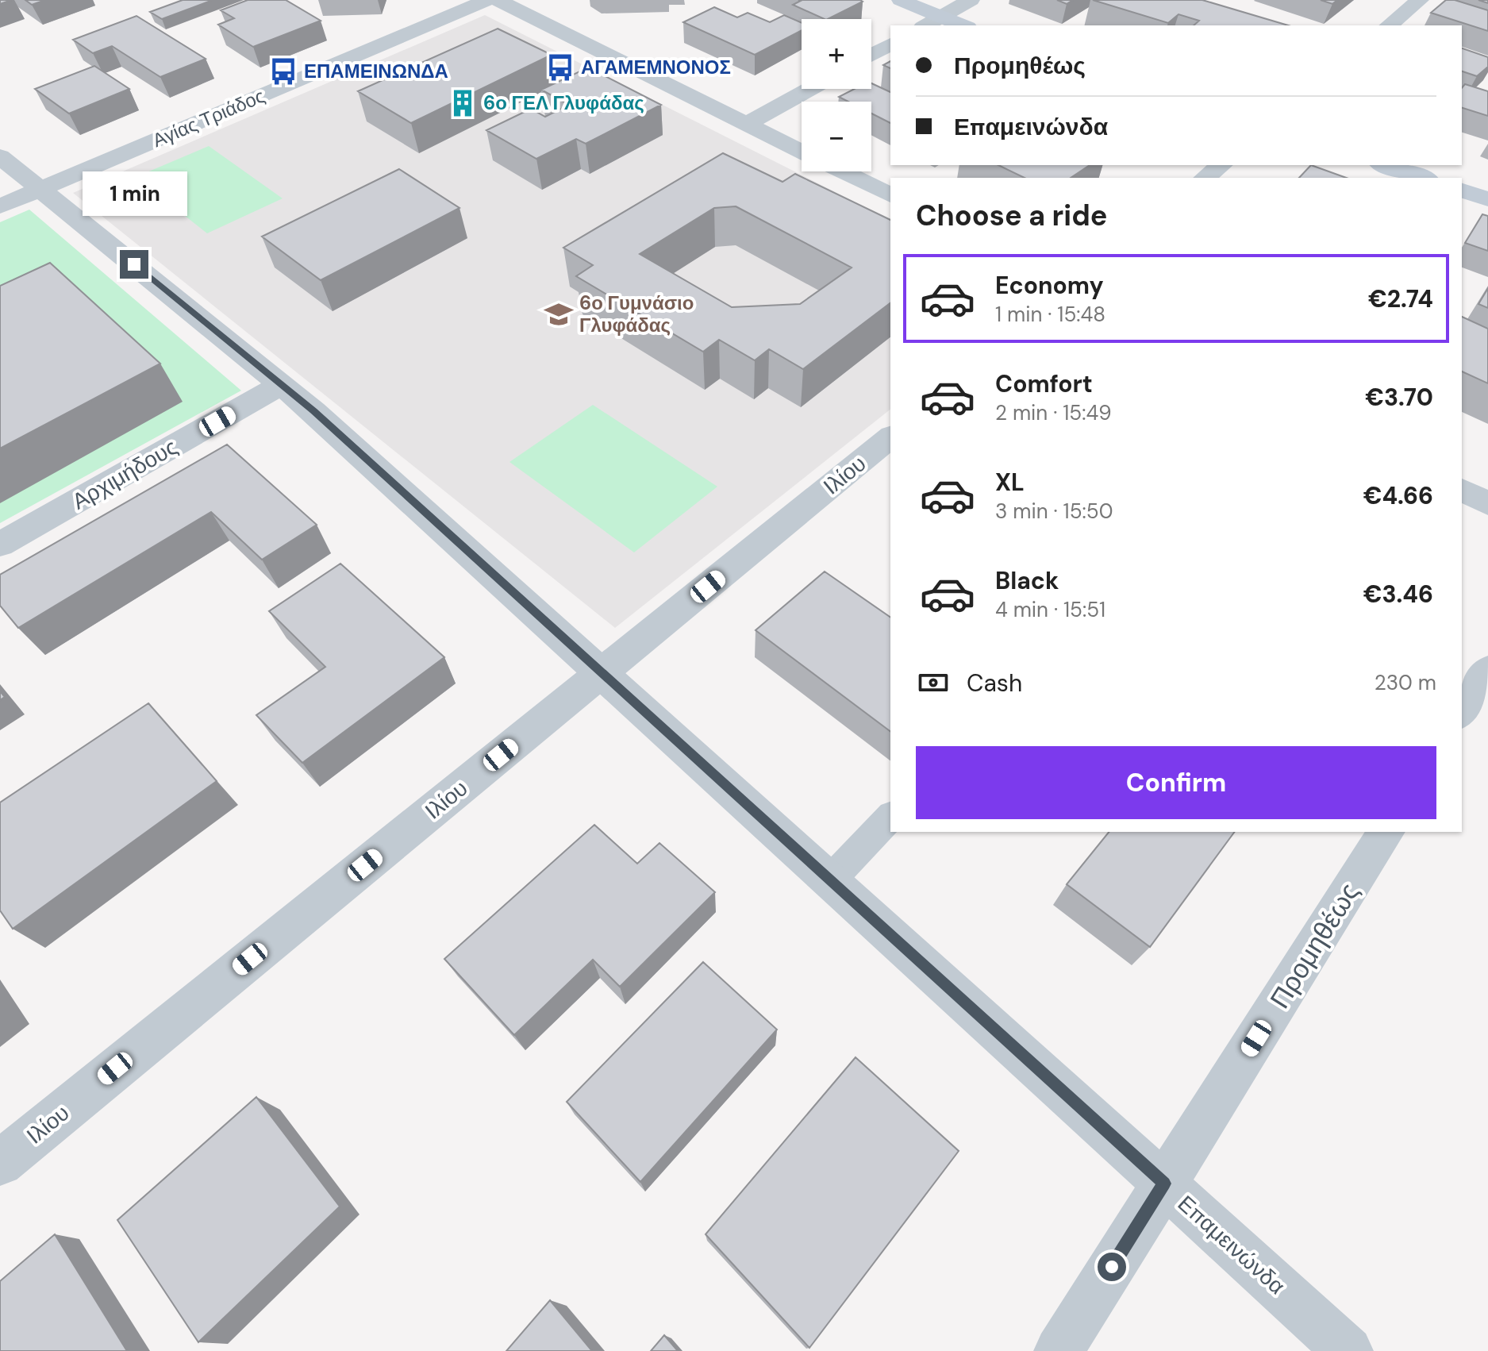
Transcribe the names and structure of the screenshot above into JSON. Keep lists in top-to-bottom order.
{
  "streets": {
    "street": [
      "Αγίας Τριάδος",
      "Αρχιμήδους",
      "Ιλίου",
      "Προμηθέως",
      "Επαμεινώνδα"
    ]
  },
  "crossings": [
    ["Αγίας Τριάδος", "Επαμεινώνδα"],
    ["Αρχιμήδους", "Επαμεινώνδα"],
    ["Ιλίου", "Επαμεινώνδα"],
    ["Προμηθέως", "Επαμεινώνδα"]
  ],
  "places": {
    "bus stop": ["ΑΓΑΜΕΜΝΟΝΟΣ", "ΕΠΑΜΕΙΝΩΝΔΑ"],
    "building": ["6ο ΓΕΛ Γλυφάδας"],
    "school or university": ["6ο Γυμνάσιο Γλυφάδας"]
  },
  "page": {
    "map_buttons": ["+", "−"],
    "banner": ["Προμηθέως", "Επαμεινώνδα"],
    "bubble": "1 min",
    "heading": "Choose a ride",
    "list": [
      {
        "name": "Economy",
        "note": "1 min · 15:48",
        "value": "€2.74"
      },
      {
        "name": "Comfort",
        "note": "2 min · 15:49",
        "value": "€3.70"
      },
      {
        "name": "XL",
        "note": "3 min · 15:50",
        "value": "€4.66"
      },
      {
        "name": "Black",
        "note": "4 min · 15:51",
        "value": "€3.46"
      }
    ],
    "pay": ["Cash", "230 m"],
    "buttons": "Confirm"
  }
}
